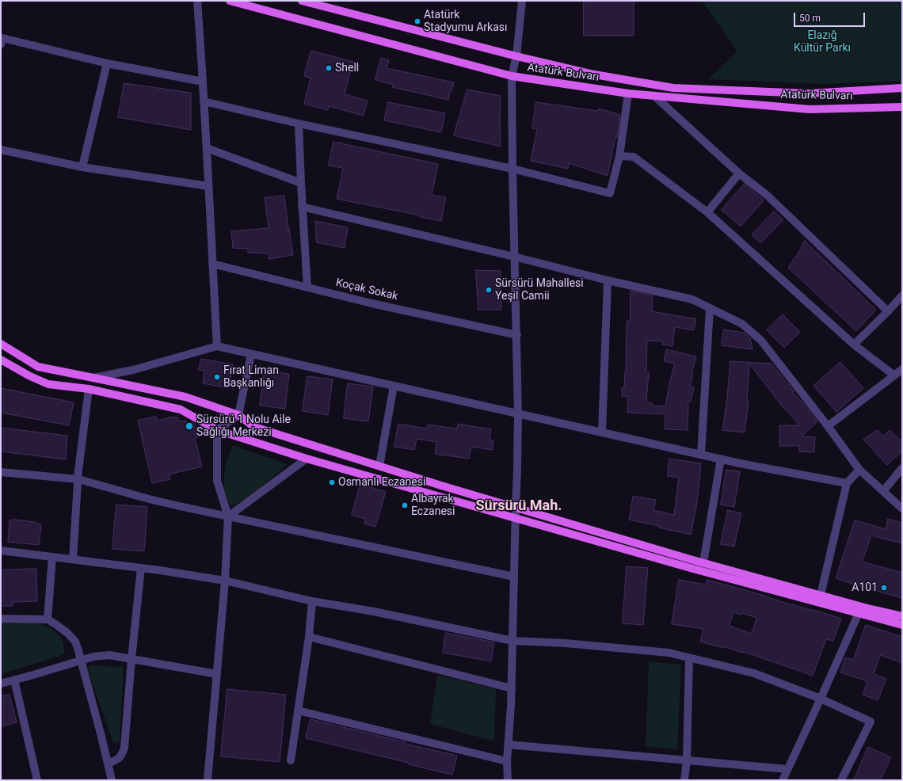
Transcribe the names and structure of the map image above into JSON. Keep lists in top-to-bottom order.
{
  "streets": {
    "main road": ["Atatürk Bulvarı"],
    "street": ["Koçak Sokak"]
  },
  "districts": ["Sürsürü Mah."],
  "parks": ["Elazığ Kültür Parkı"],
  "places": [
    "Atatürk Stadyumu Arkası",
    "Shell",
    "Sürsürü Mahallesi Yeşil Camii",
    "Fırat Liman Başkanlığı",
    "Sürsürü 1 Nolu Aile Sağlığı Merkezi",
    "Osmanlı Eczanesi",
    "Albayrak Eczanesi",
    "A101"
  ],
  "scale_bar": "50 m"
}
